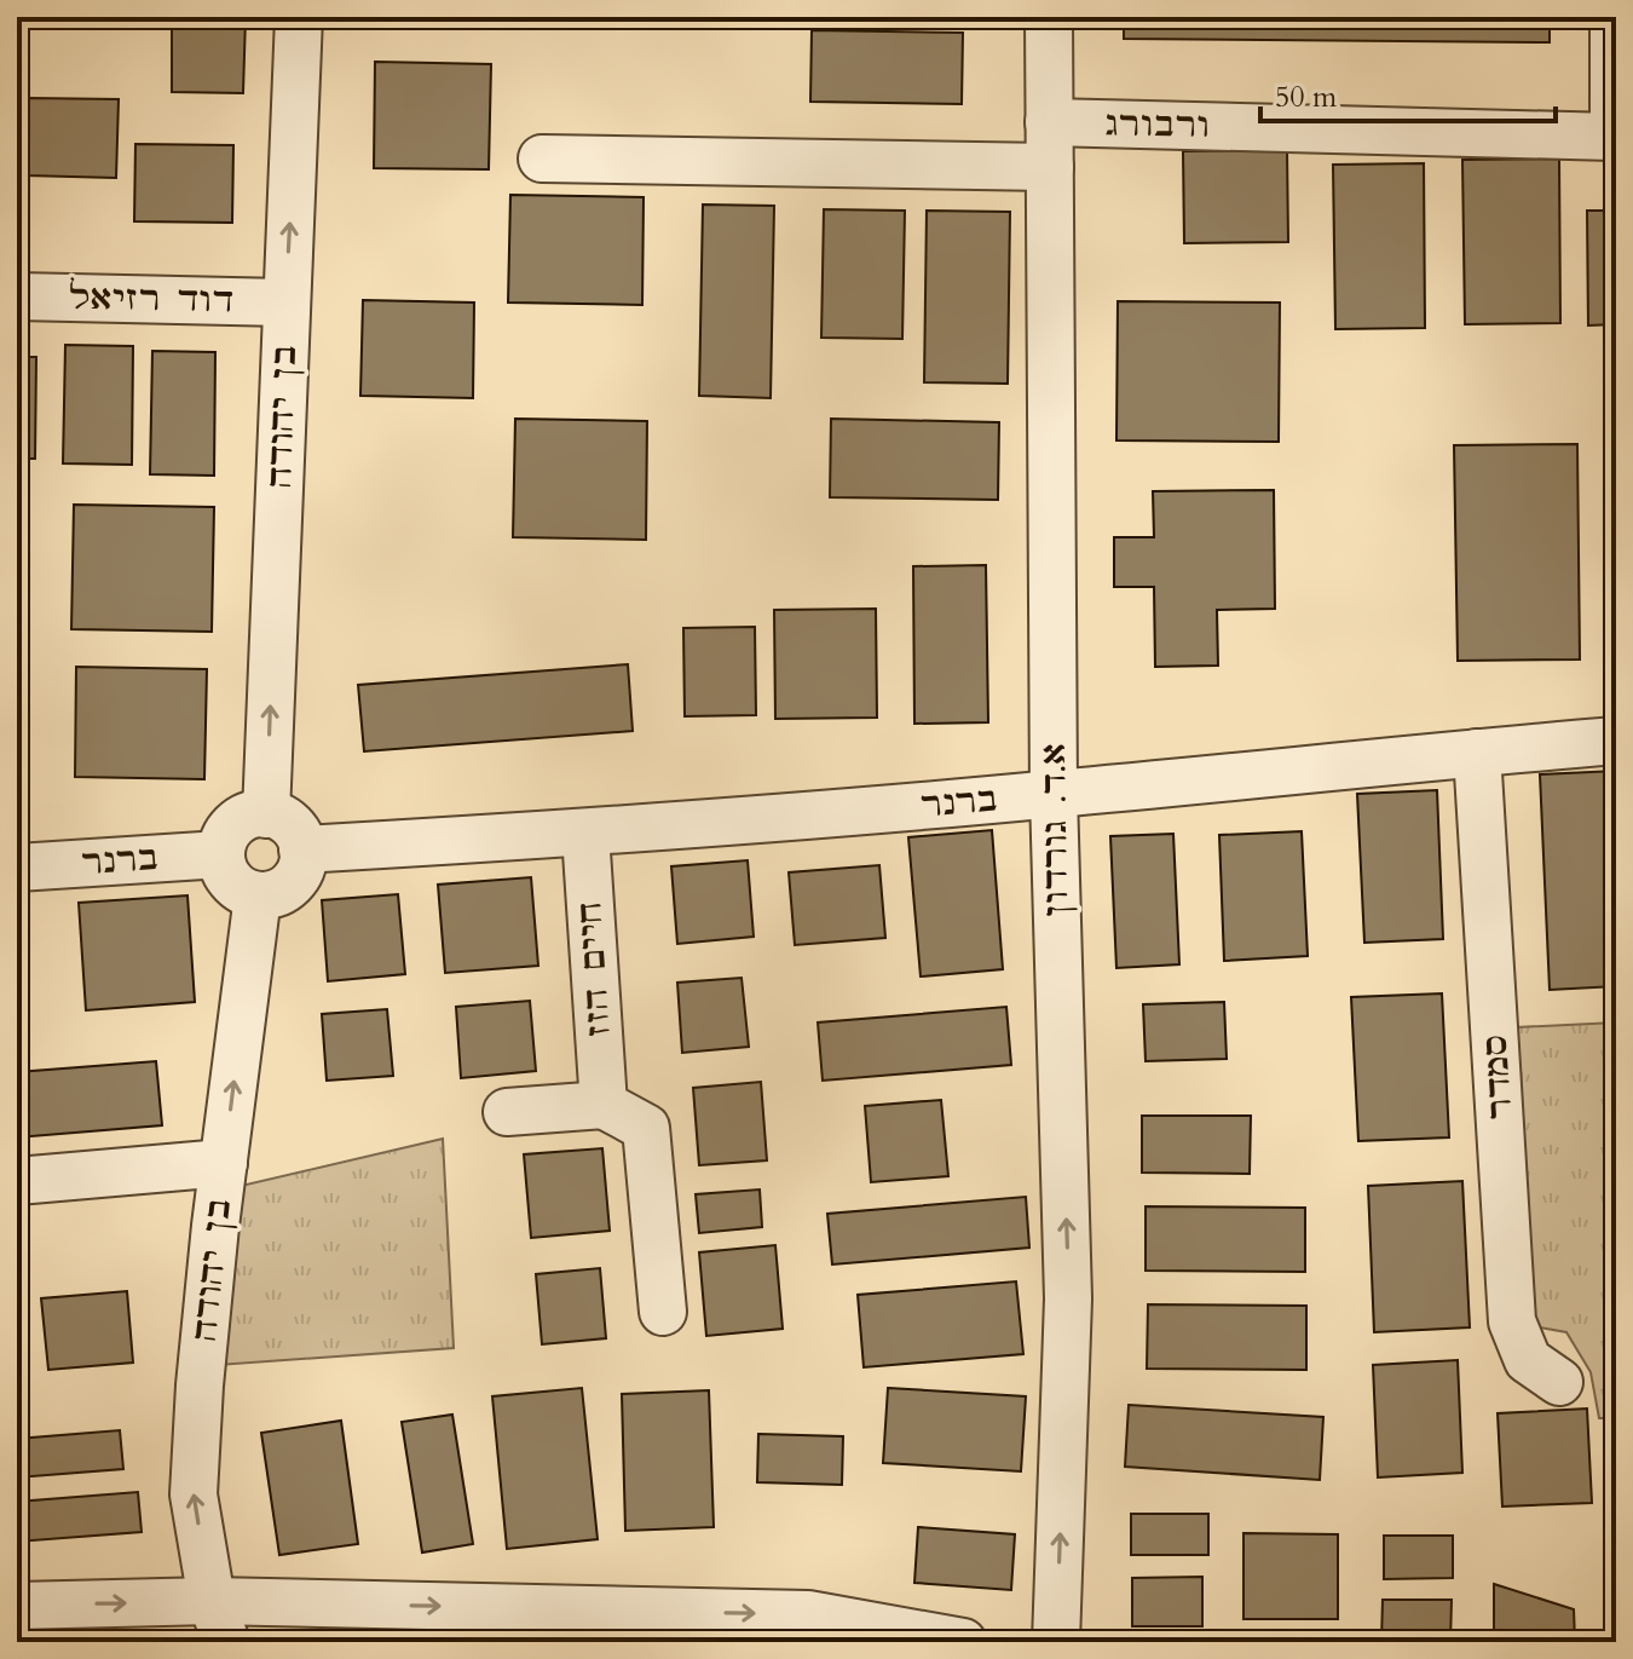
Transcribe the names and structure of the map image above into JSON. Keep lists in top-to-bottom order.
{
  "streets": {
    "street": [
      "ורבורג",
      "דוד רזיאל",
      "בן יהודה",
      "ברנר",
      "א.ד. גורדון",
      "חיים הזז",
      "סמדר"
    ]
  },
  "crossings": [
    ["ורבורג", "א.ד. גורדון"],
    ["דוד רזיאל", "בן יהודה"],
    ["בן יהודה", "ברנר"],
    ["ברנר", "א.ד. גורדון"],
    ["ברנר", "חיים הזז"],
    ["ברנר", "סמדר"]
  ],
  "one_way": ["בן יהודה", "א.ד. גורדון"],
  "scale_bar": "50 m"
}
